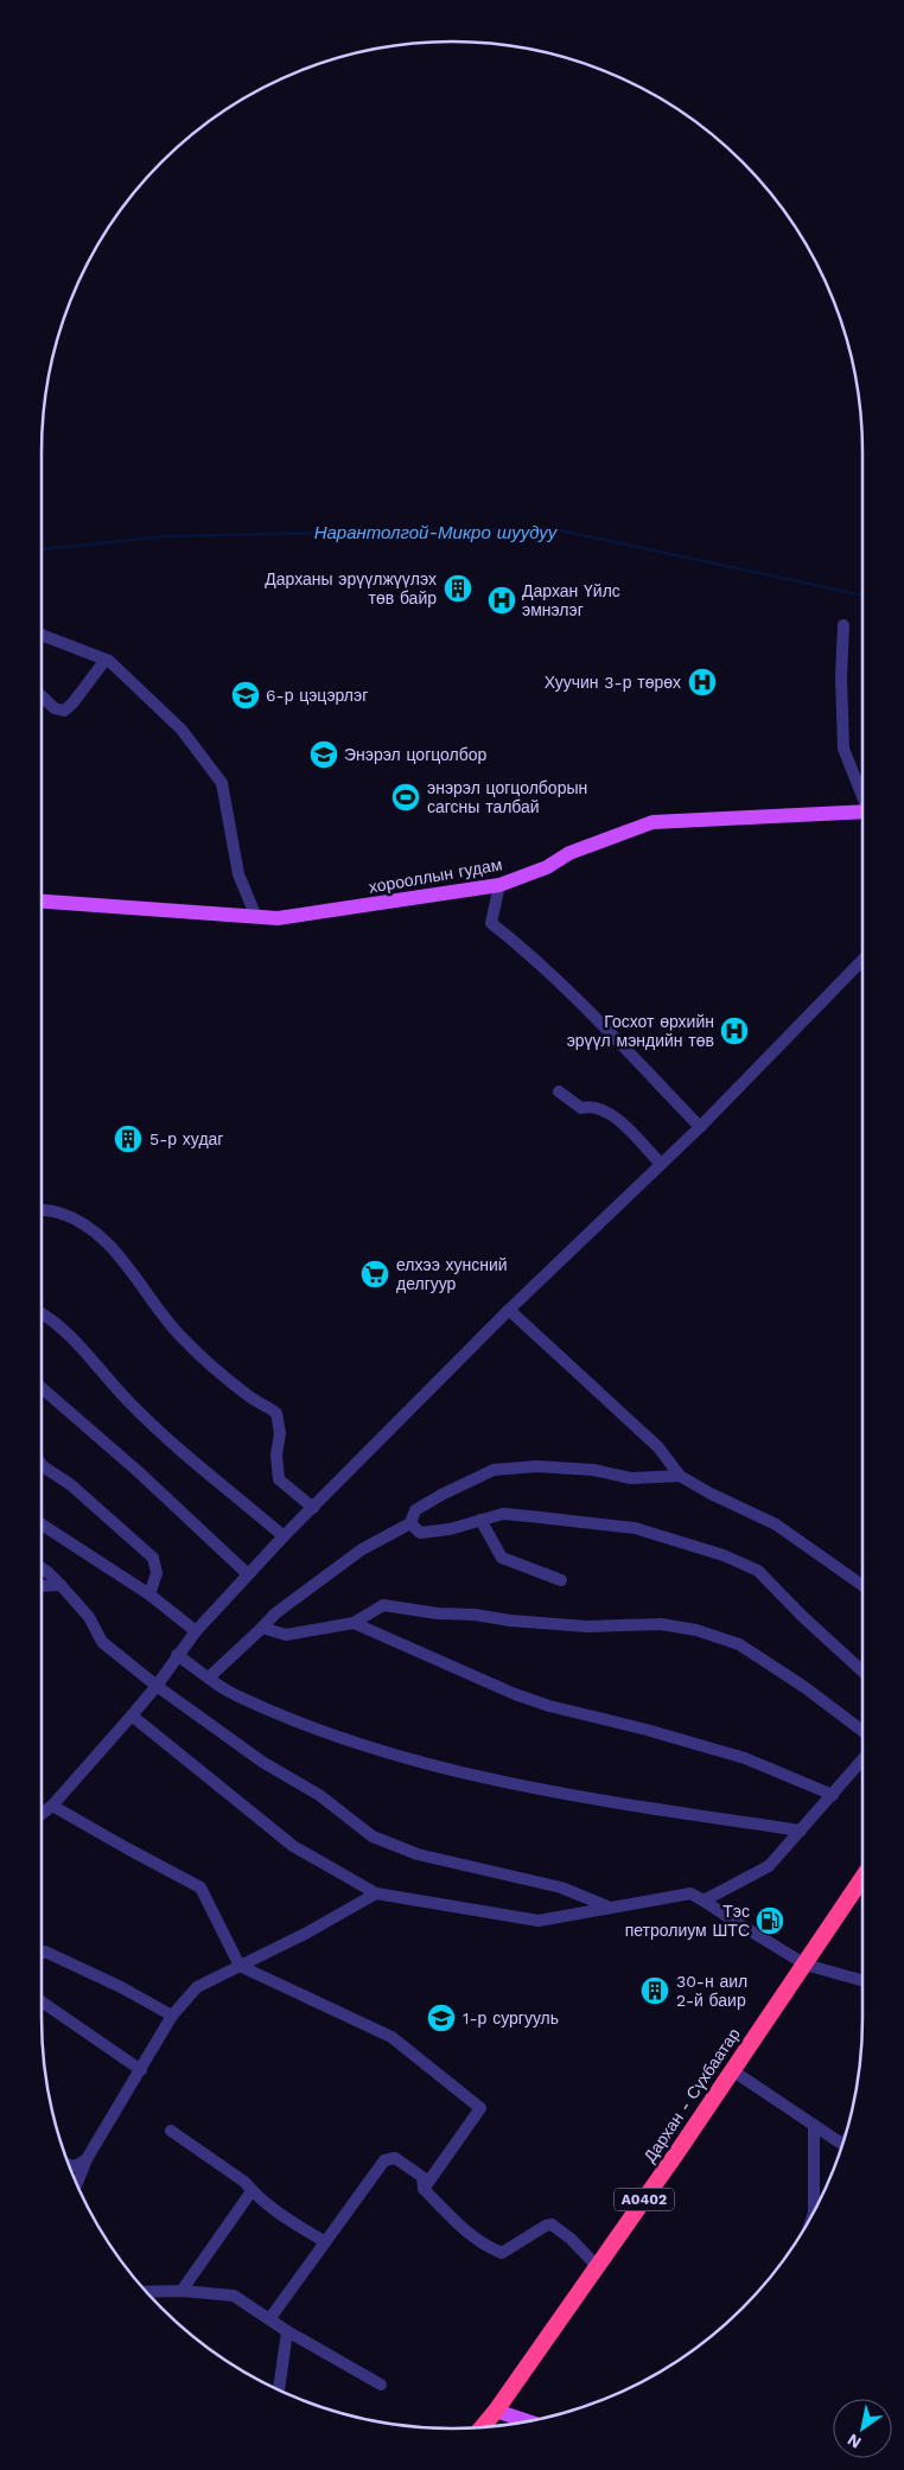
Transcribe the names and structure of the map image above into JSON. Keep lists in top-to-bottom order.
{
  "streets": {
    "highway": ["Дархан - Сүхбаатар", "A0402"],
    "main road": ["хорооллын гудам"]
  },
  "water": ["Нарантолгой-Микро шуудуу"],
  "places": {
    "building": ["Дарханы эрүүлжүүлэх төв байр", "5-р худаг", "30-н аил 2-й баир"],
    "hospital": ["Дархан Үйлс эмнэлэг", "Хуучин 3-р төрөх", "Госхот өрхийн эрүүл мэндийн төв"],
    "school or university": ["6-р цэцэрлэг", "Энэрэл цогцолбор", "1-р сургууль"],
    "sports": ["энэрэл цогцолборын сагсны талбай"],
    "supermarket": ["елхээ хунсний делгуур"],
    "fuel station": ["Тэс петролиум ШТС"]
  },
  "north": "bottom left"
}
